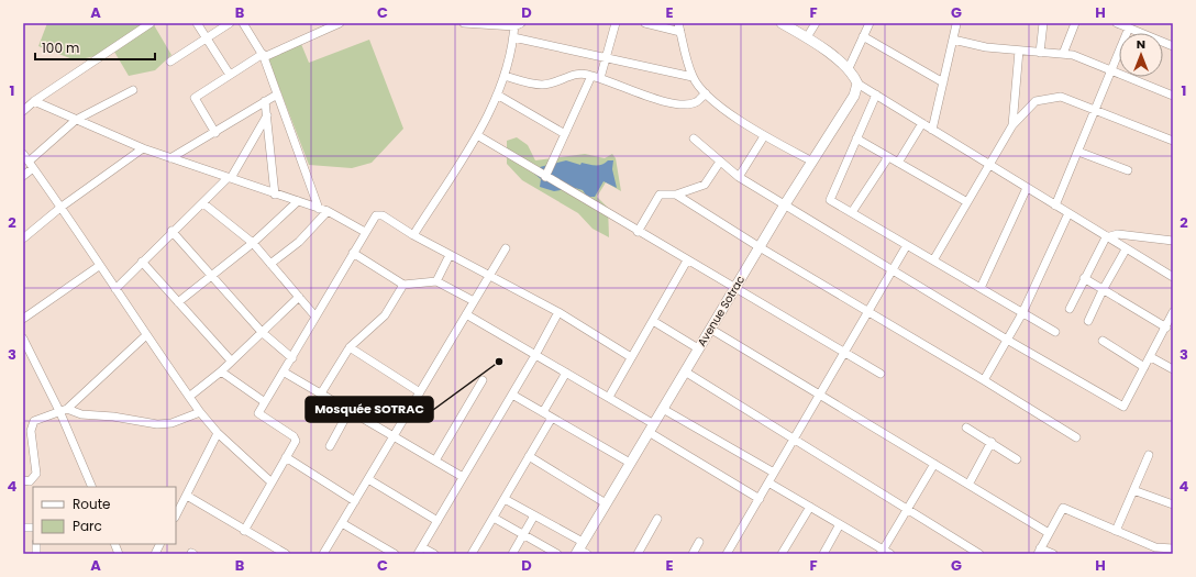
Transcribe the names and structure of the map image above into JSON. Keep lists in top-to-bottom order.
{
  "streets": {
    "street": ["Avenue Sotrac"]
  },
  "places": ["Mosquée SOTRAC"],
  "legend": ["Route", "Parc"],
  "scale_bar": "100 m",
  "north": "top",
  "grid": {
    "columns": [
      "A",
      "B",
      "C",
      "D",
      "E",
      "F",
      "G",
      "H"
    ],
    "rows": [
      "1",
      "2",
      "3",
      "4"
    ]
  }
}
